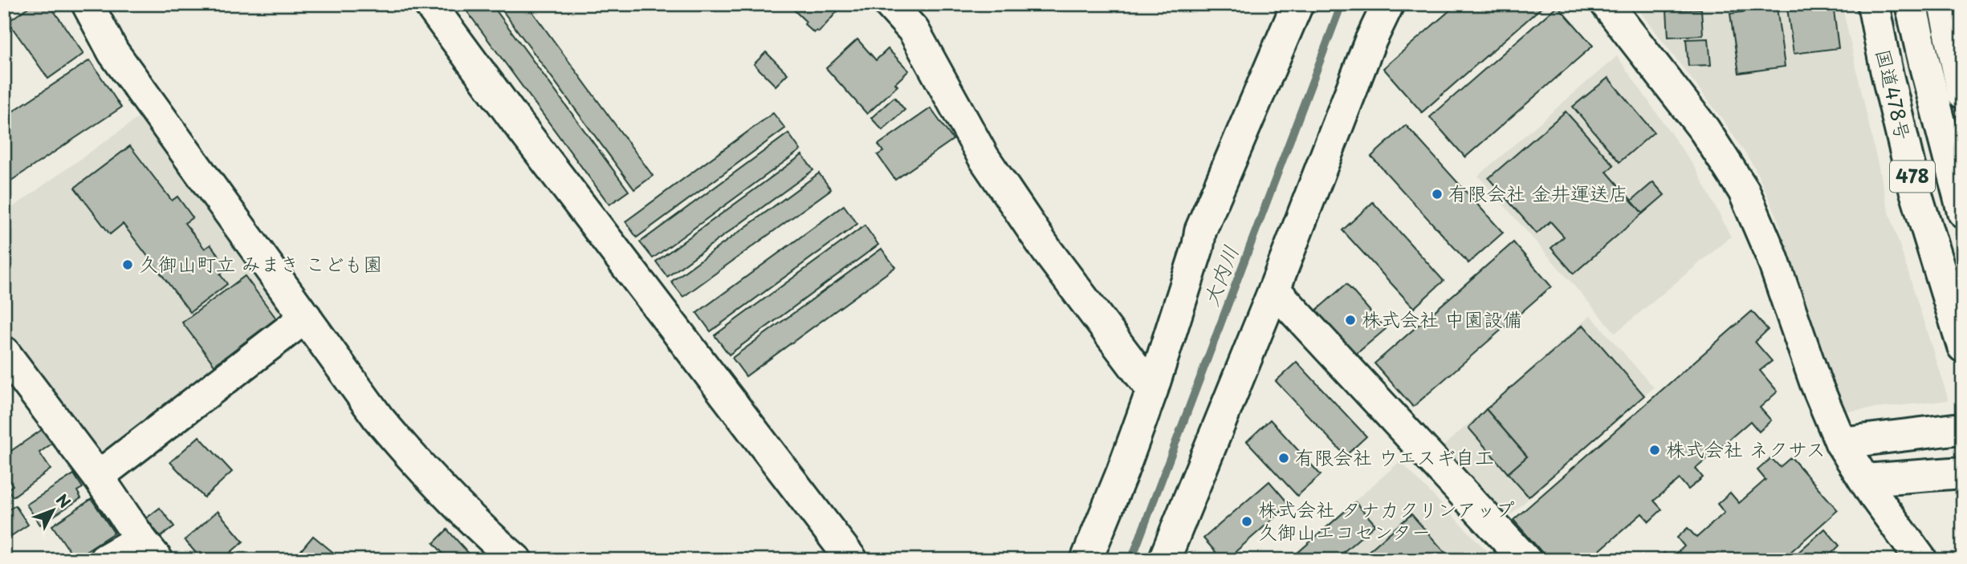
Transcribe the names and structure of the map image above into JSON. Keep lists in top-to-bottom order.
{
  "streets": {
    "main road": ["国道478号", "478"]
  },
  "water": ["大内川"],
  "places": [
    "有限会社 金井運送店",
    "久御山町立 みまき こども園",
    "株式会社 中園設備",
    "株式会社 ネクサス",
    "有限会社 ウエスギ自工",
    "株式会社 タナカクリンアップ 久御山エコセンター"
  ],
  "north": "top right"
}
